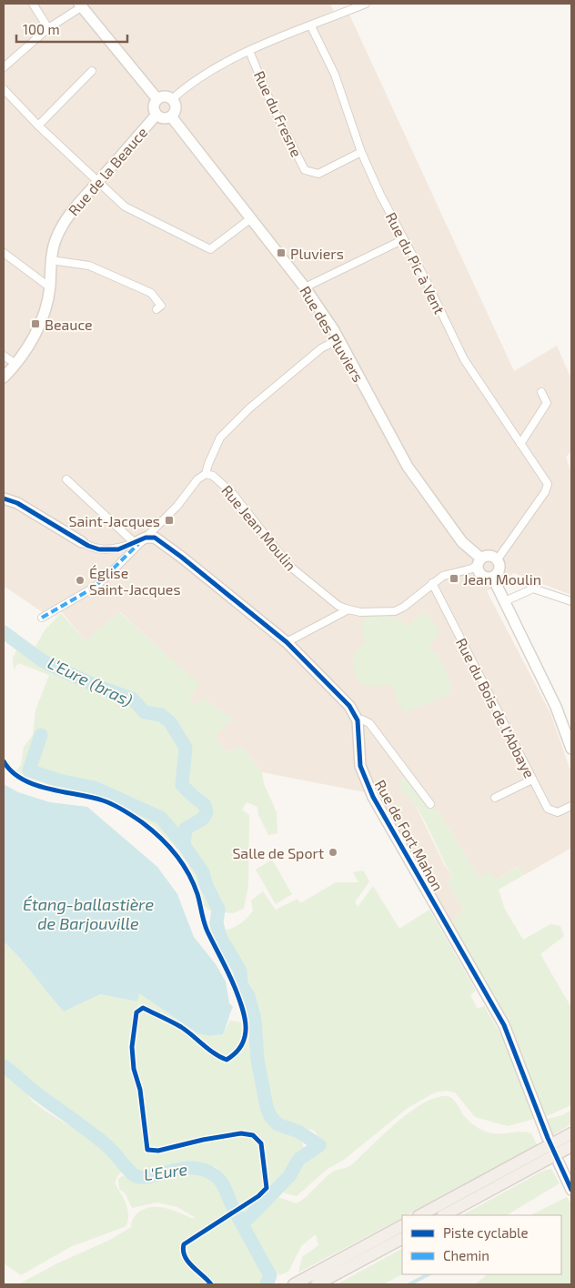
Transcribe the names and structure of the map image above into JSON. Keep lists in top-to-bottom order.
{
  "streets": {
    "street": [
      "Rue du Fresne",
      "Rue de la Beauce",
      "Rue du Pic à Vent",
      "Rue des Pluviers",
      "Rue Jean Moulin",
      "Rue du Bois de l'Abbaye",
      "Rue de Fort Mahon"
    ]
  },
  "crossings": [
    ["Rue du Fresne", "Rue du Pic à Vent"],
    ["Rue de la Beauce", "Rue des Pluviers"],
    ["Rue du Pic à Vent", "Rue des Pluviers"],
    ["Rue du Pic à Vent", "Rue Jean Moulin"],
    ["Rue des Pluviers", "Rue Jean Moulin"],
    ["Rue Jean Moulin", "Rue du Bois de l'Abbaye"]
  ],
  "water": ["L'Eure (bras)", "Étang-ballastière de Barjouville", "L'Eure"],
  "places": {
    "transit": [
      "Pluviers",
      "Beauce",
      "Saint-Jacques",
      "Jean Moulin"
    ],
    "other": ["Église Saint-Jacques", "Salle de Sport"]
  },
  "legend": ["Piste cyclable", "Chemin"],
  "scale_bar": "100 m"
}
